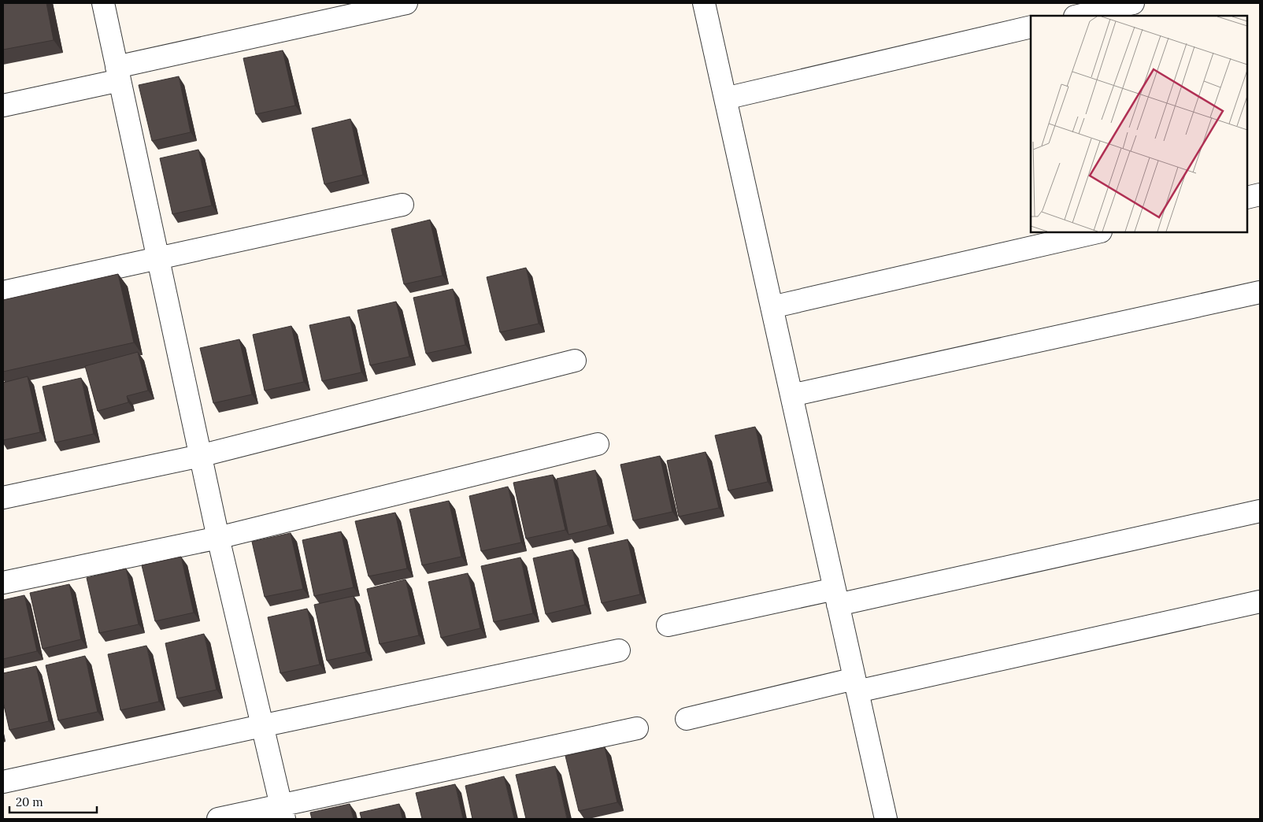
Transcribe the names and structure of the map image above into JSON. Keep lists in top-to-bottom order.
{
  "scale_bar": "20 m"
}
